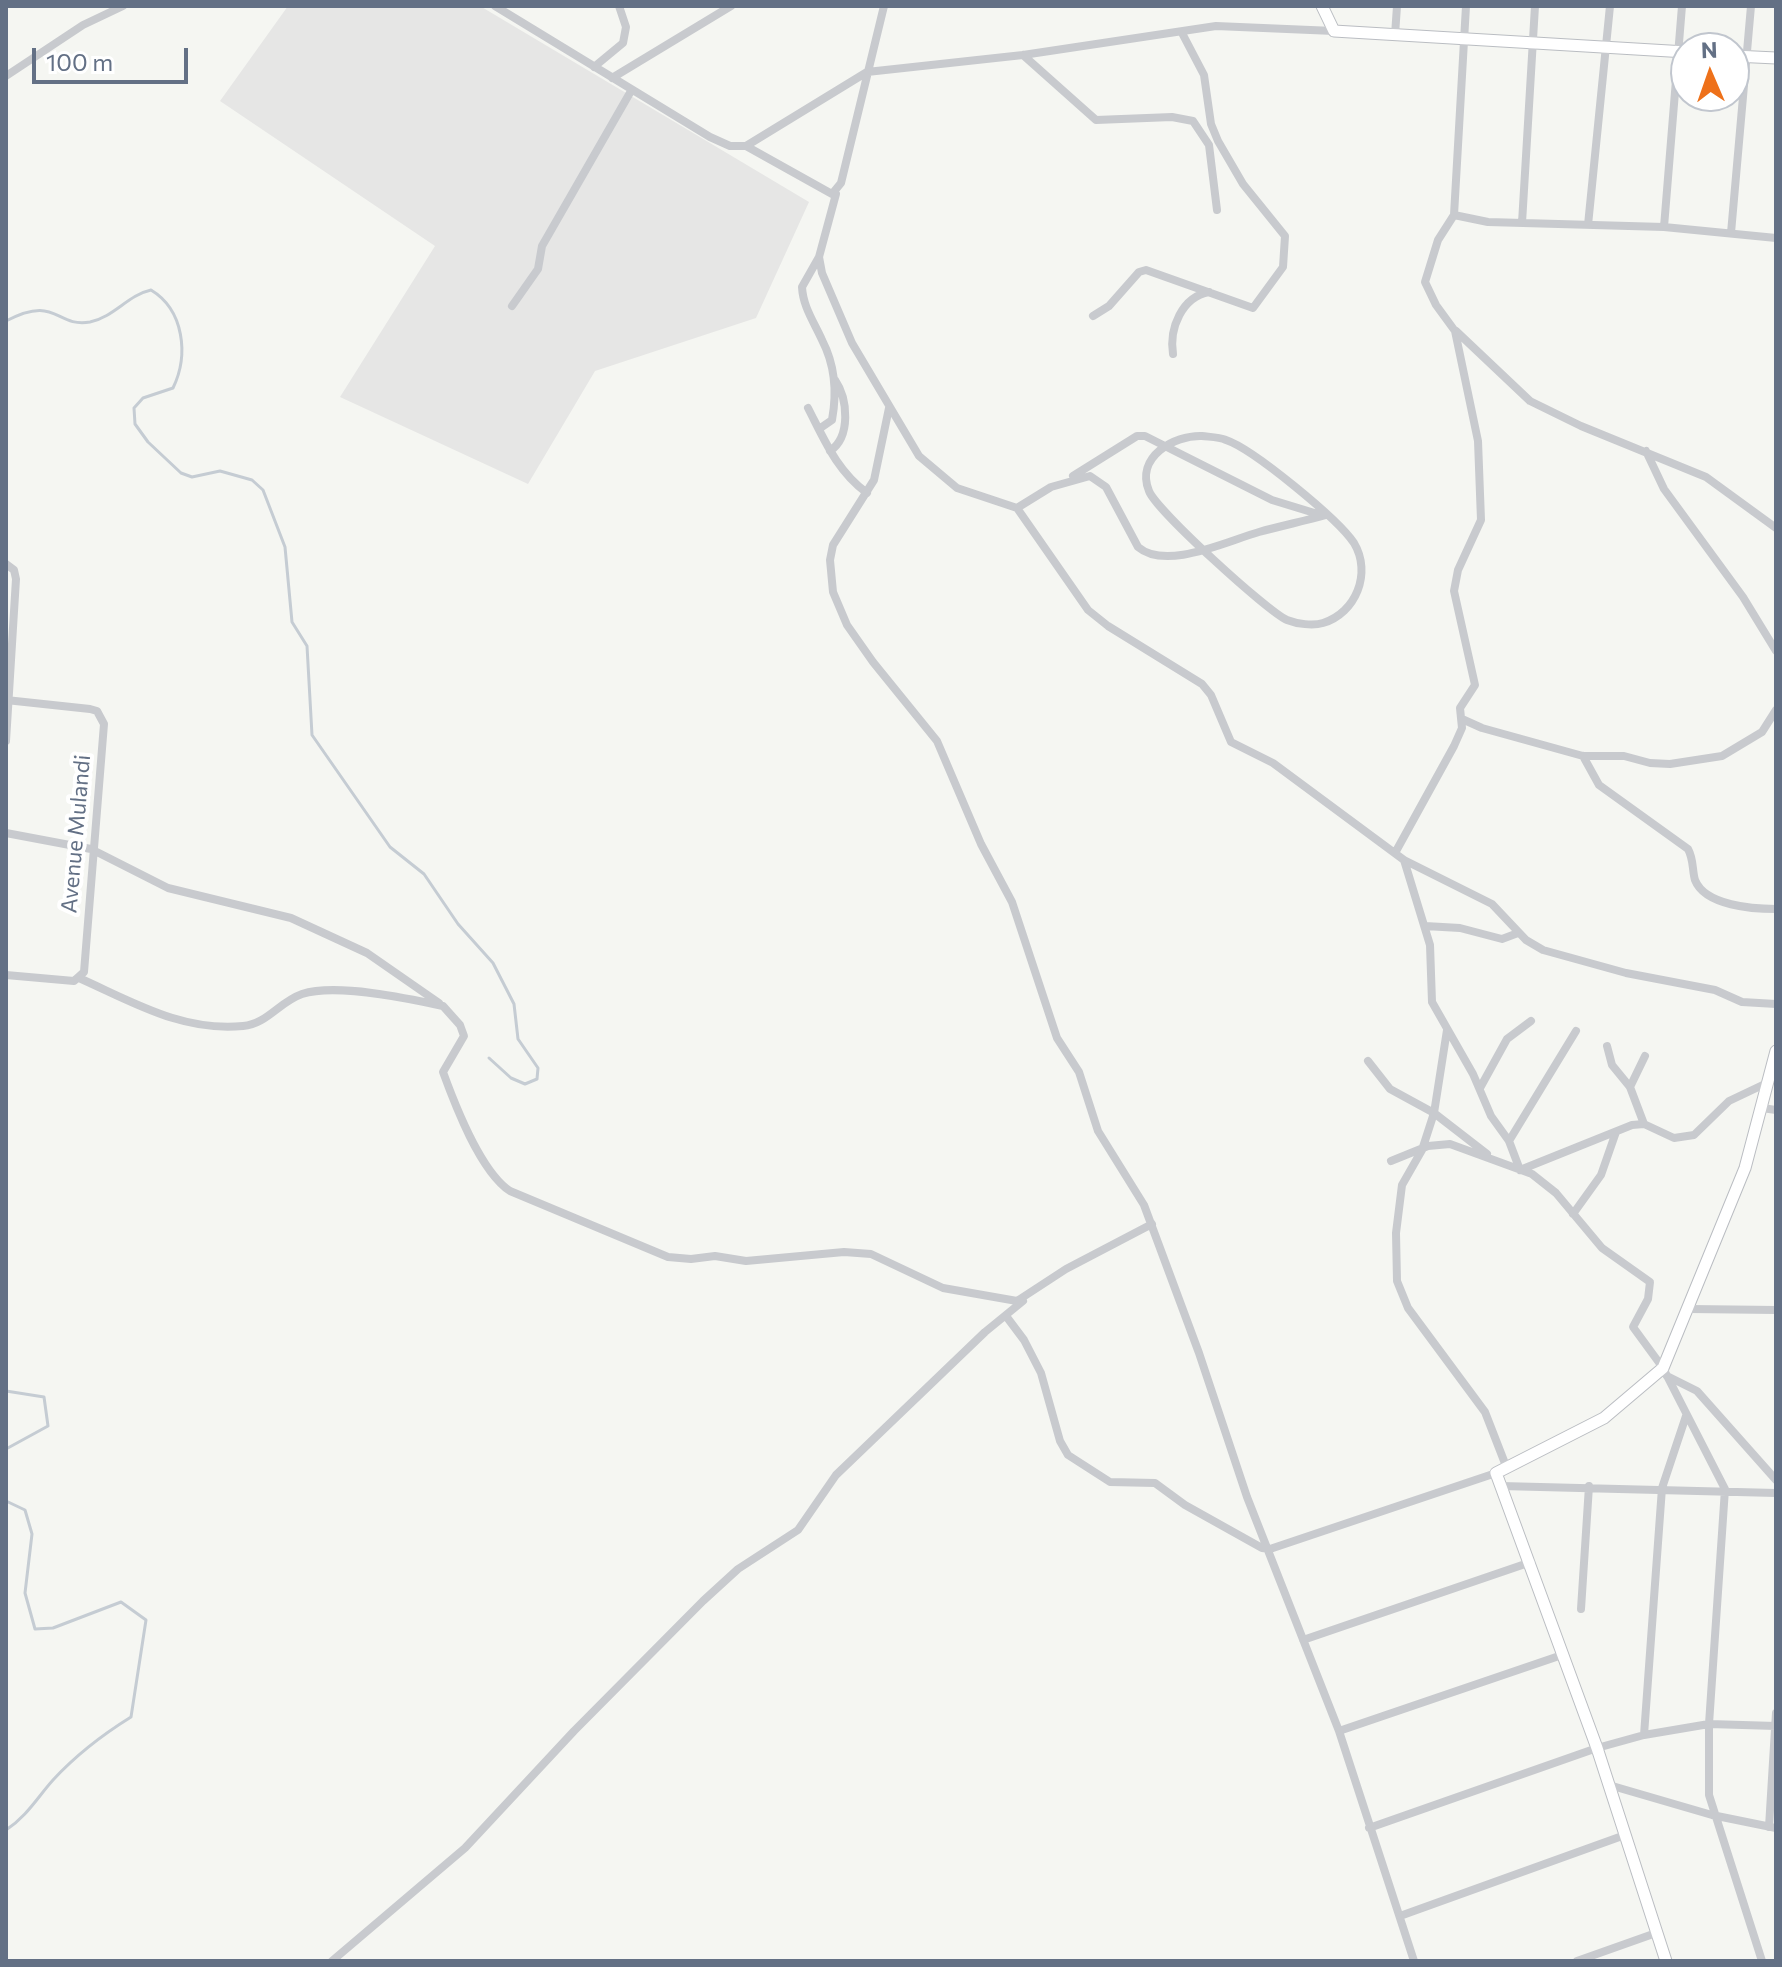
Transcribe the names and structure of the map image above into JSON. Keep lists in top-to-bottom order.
{
  "streets": {
    "street": ["Avenue Mulandi"]
  },
  "scale_bar": "100 m",
  "north": "top"
}
